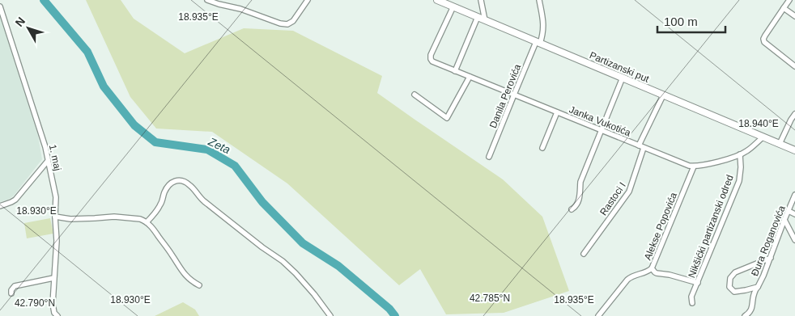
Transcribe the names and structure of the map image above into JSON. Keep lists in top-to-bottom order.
{
  "streets": {
    "street": [
      "Partizanski put",
      "Danila Perovića",
      "Janka Vukotića",
      "1. maj",
      "Rastoci I",
      "Alekse Popovića",
      "Nikšićki partizanski odred",
      "Đura Roganovića"
    ]
  },
  "crossings": [
    ["Partizanski put", "Danila Perovića"],
    ["Partizanski put", "Janka Vukotića"],
    ["Partizanski put", "Rastoci I"],
    ["Danila Perovića", "Janka Vukotića"],
    ["Janka Vukotića", "Rastoci I"],
    ["Janka Vukotića", "Alekse Popovića"],
    ["Janka Vukotića", "Nikšićki partizanski odred"]
  ],
  "water": ["Zeta"],
  "scale_bar": "100 m",
  "north": "top left",
  "coordinates": [
    "18.935°E",
    "18.940°E",
    "18.930°E",
    "42.785°N",
    "42.790°N"
  ]
}
